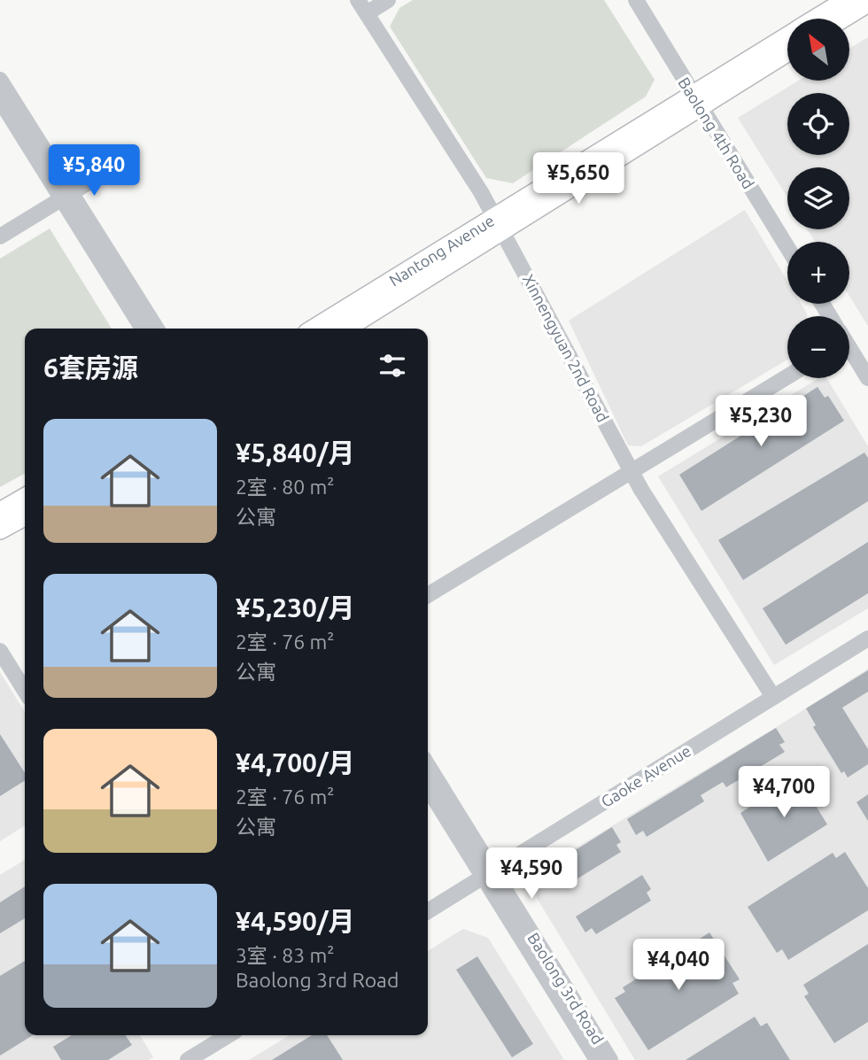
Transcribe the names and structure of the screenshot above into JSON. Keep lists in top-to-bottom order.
{
  "streets": {
    "main road": ["Nantong Avenue"],
    "street": [
      "Baolong 4th Road",
      "Xinnengyuan 2nd Road",
      "Gaoke Avenue",
      "Baolong 3rd Road"
    ]
  },
  "crossings": [
    ["Baolong 4th Road", "Nantong Avenue"],
    ["Nantong Avenue", "Xinnengyuan 2nd Road"],
    ["Xinnengyuan 2nd Road", "Gaoke Avenue"],
    ["Gaoke Avenue", "Baolong 3rd Road"]
  ],
  "north": "top left",
  "page": {
    "map_buttons": ["+", "−"],
    "price": [
      "¥5,840",
      "¥5,650",
      "¥5,230",
      "¥4,700",
      "¥4,590",
      "¥4,040"
    ],
    "heading": "6套房源",
    "list": [
      {
        "name": "¥5,840/月",
        "note": "2室 · 80 m² · 公寓"
      },
      {
        "name": "¥5,230/月",
        "note": "2室 · 76 m² · 公寓"
      },
      {
        "name": "¥4,700/月",
        "note": "2室 · 76 m² · 公寓"
      },
      {
        "name": "¥4,590/月",
        "note": "3室 · 83 m² · Baolong 3rd Road"
      }
    ]
  }
}
